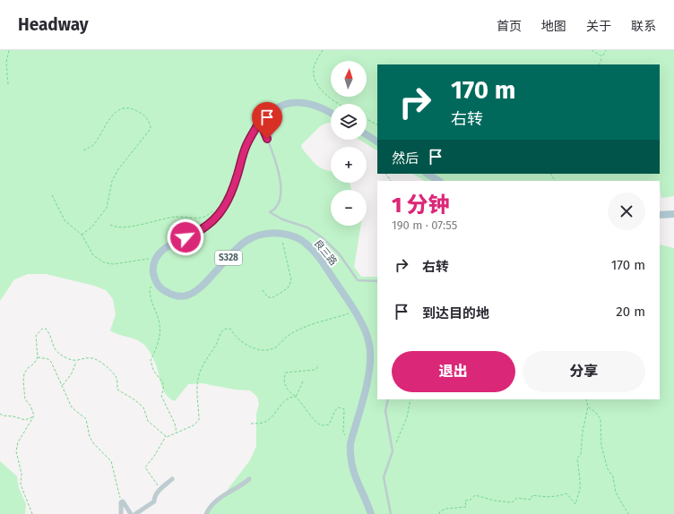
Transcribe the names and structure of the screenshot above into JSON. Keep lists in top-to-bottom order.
{
  "streets": {
    "main road": ["良三路", "S328"]
  },
  "north": "top",
  "page": {
    "header": "Headway",
    "nav": [
      "首页",
      "地图",
      "关于",
      "联系"
    ],
    "map_buttons": ["+", "−"],
    "turn": ["170 m", "右转"],
    "then": "然后",
    "heading": ["1 分钟", "190 m · 07:55"],
    "list": [
      {
        "name": "右转",
        "value": "170 m"
      },
      {
        "name": "到达目的地",
        "value": "20 m"
      }
    ],
    "buttons": ["退出", "分享"]
  }
}
